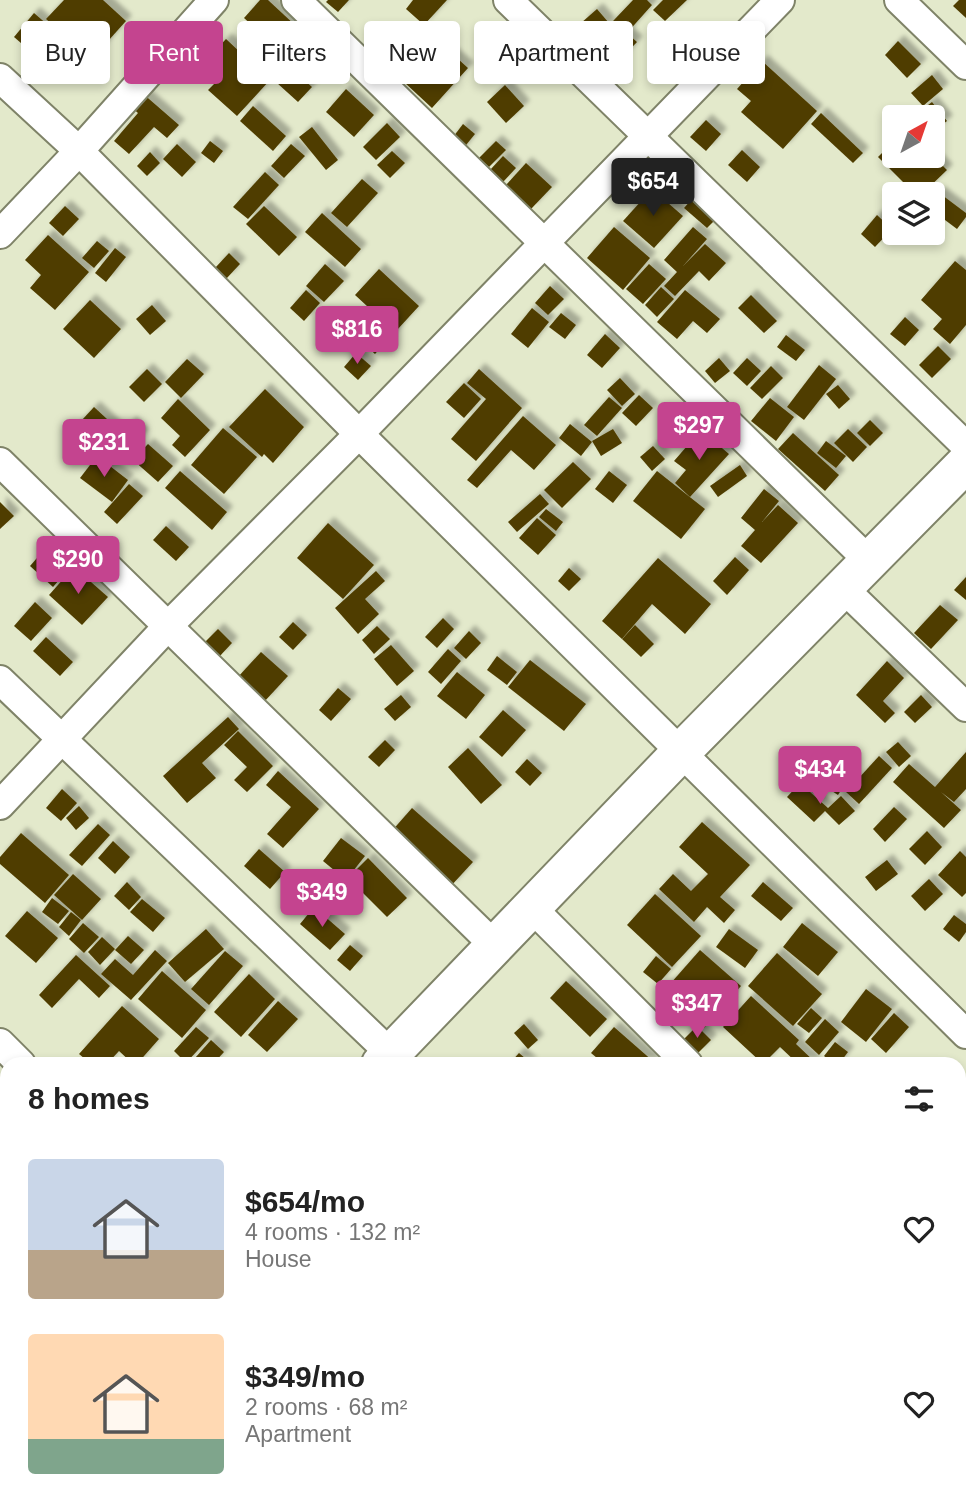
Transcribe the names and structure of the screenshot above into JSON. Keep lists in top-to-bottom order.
{
  "north": "top right",
  "page": {
    "chip": [
      "Buy",
      "Rent",
      "Filters",
      "New",
      "Apartment",
      "House"
    ],
    "price": [
      "$654",
      "$816",
      "$297",
      "$231",
      "$290",
      "$434",
      "$349",
      "$347"
    ],
    "heading": "8 homes",
    "list": [
      {
        "name": "$654/mo",
        "note": "4 rooms · 132 m² · House"
      },
      {
        "name": "$349/mo",
        "note": "2 rooms · 68 m² · Apartment"
      }
    ]
  }
}
